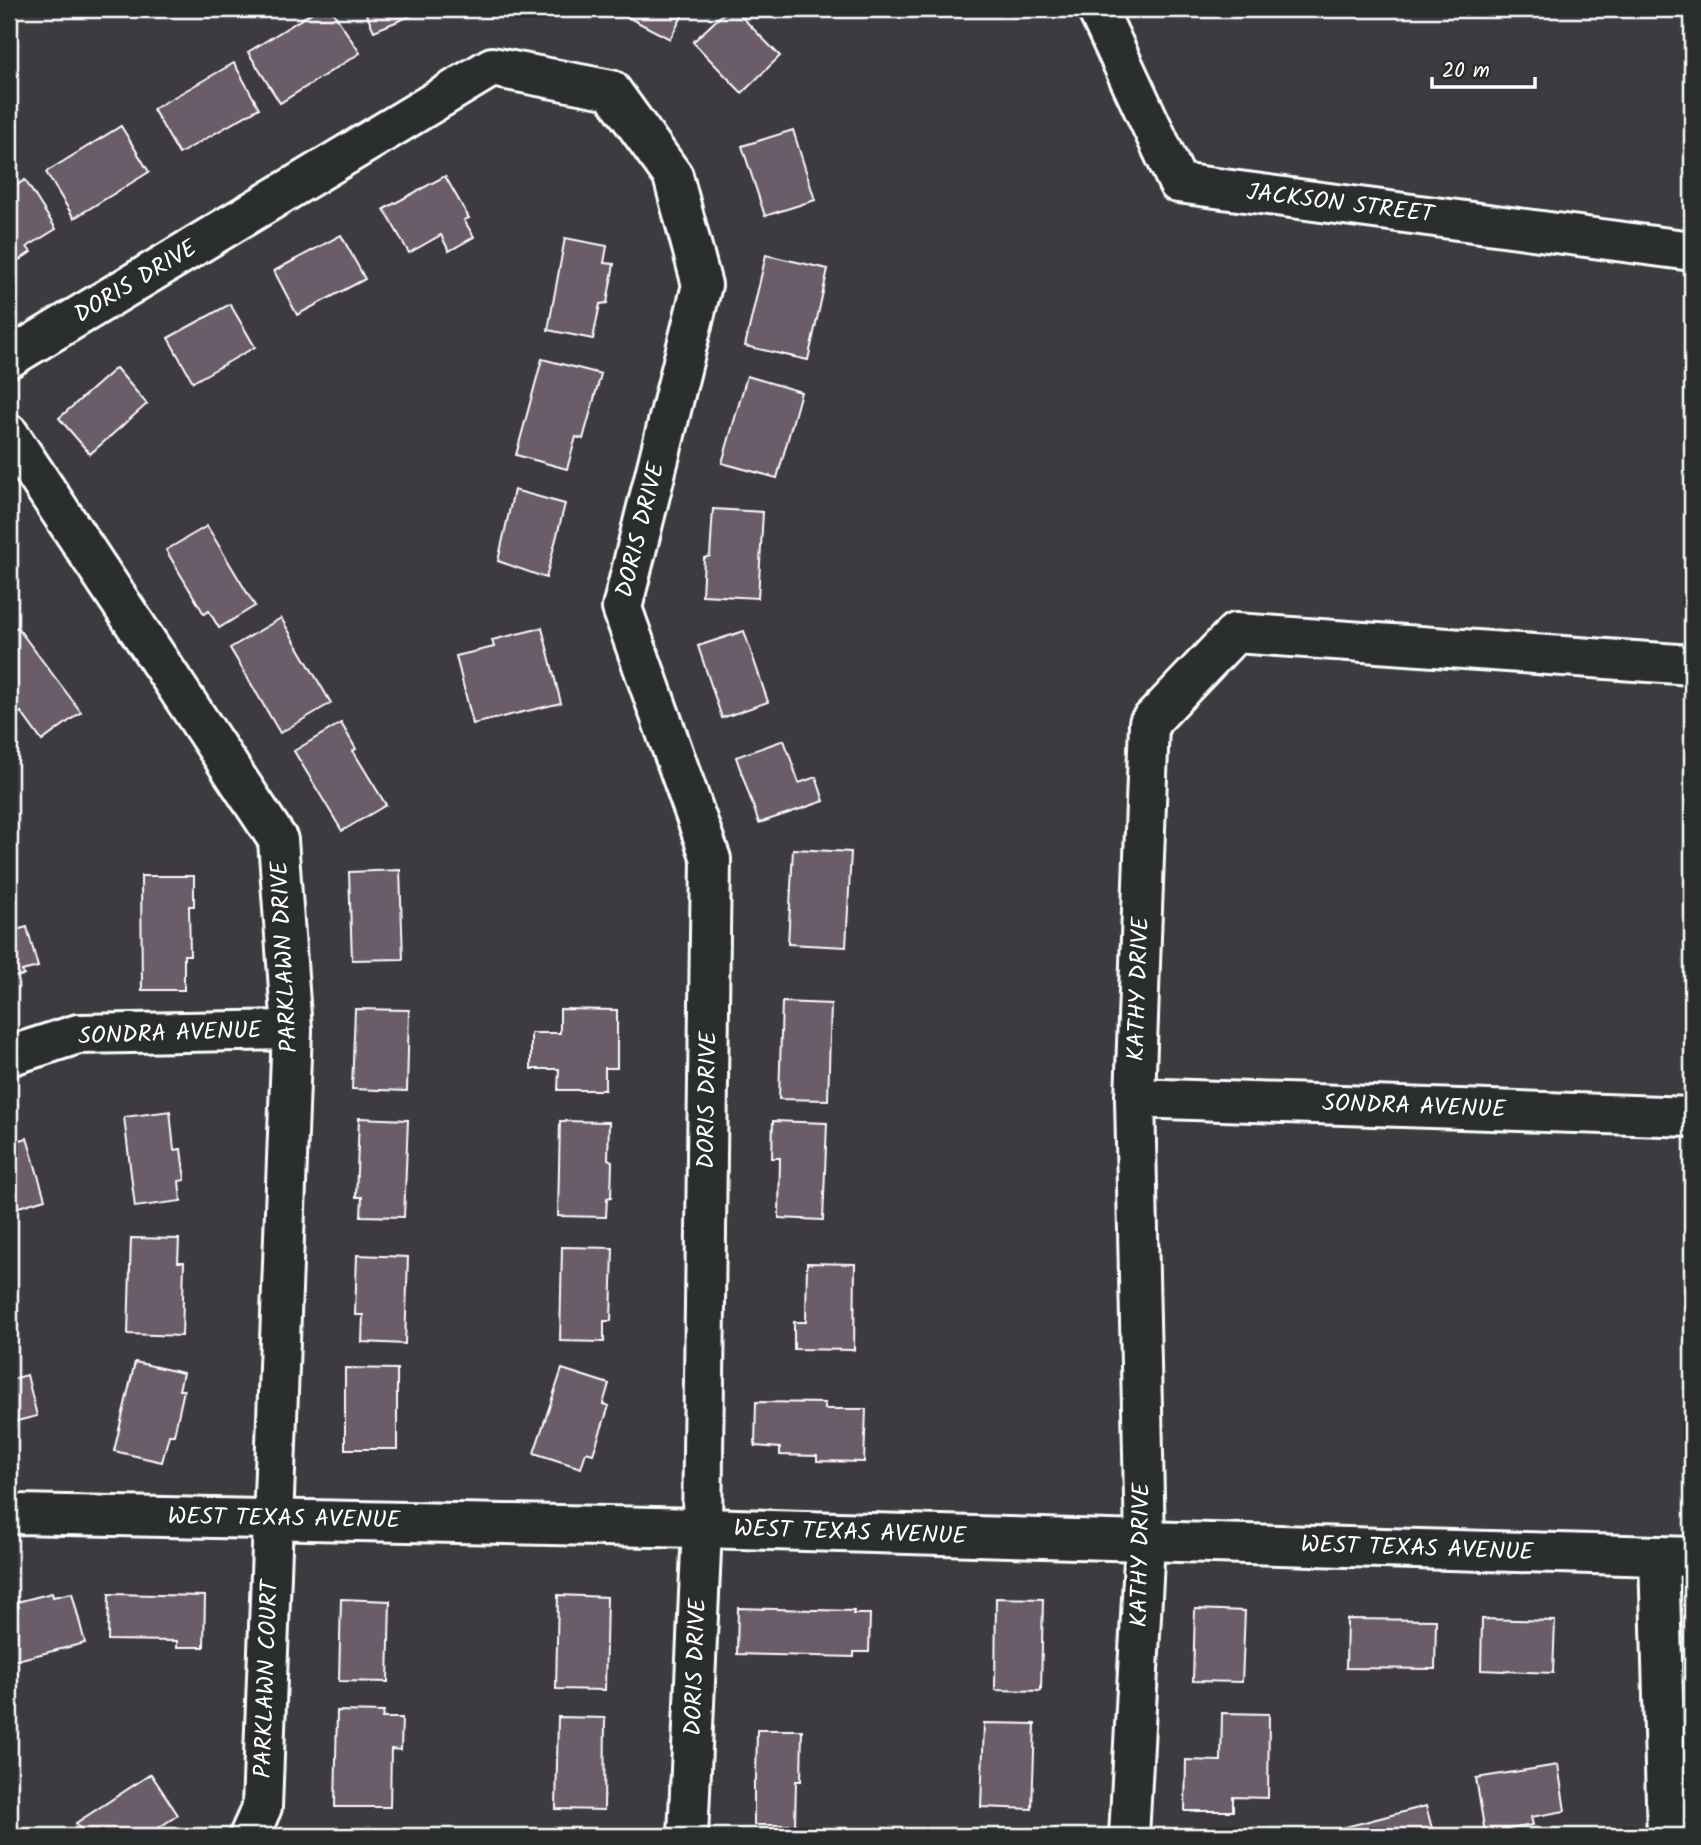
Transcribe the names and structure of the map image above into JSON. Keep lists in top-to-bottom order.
{
  "streets": {
    "street": [
      "JACKSON STREET",
      "DORIS DRIVE",
      "PARKLAWN DRIVE",
      "KATHY DRIVE",
      "SONDRA AVENUE",
      "WEST TEXAS AVENUE",
      "PARKLAWN COURT"
    ]
  },
  "crossings": [
    ["DORIS DRIVE", "WEST TEXAS AVENUE"],
    ["PARKLAWN DRIVE", "SONDRA AVENUE"],
    ["PARKLAWN DRIVE", "WEST TEXAS AVENUE"],
    ["PARKLAWN DRIVE", "PARKLAWN COURT"],
    ["KATHY DRIVE", "SONDRA AVENUE"],
    ["KATHY DRIVE", "WEST TEXAS AVENUE"],
    ["WEST TEXAS AVENUE", "PARKLAWN COURT"]
  ],
  "scale_bar": "20 m"
}
